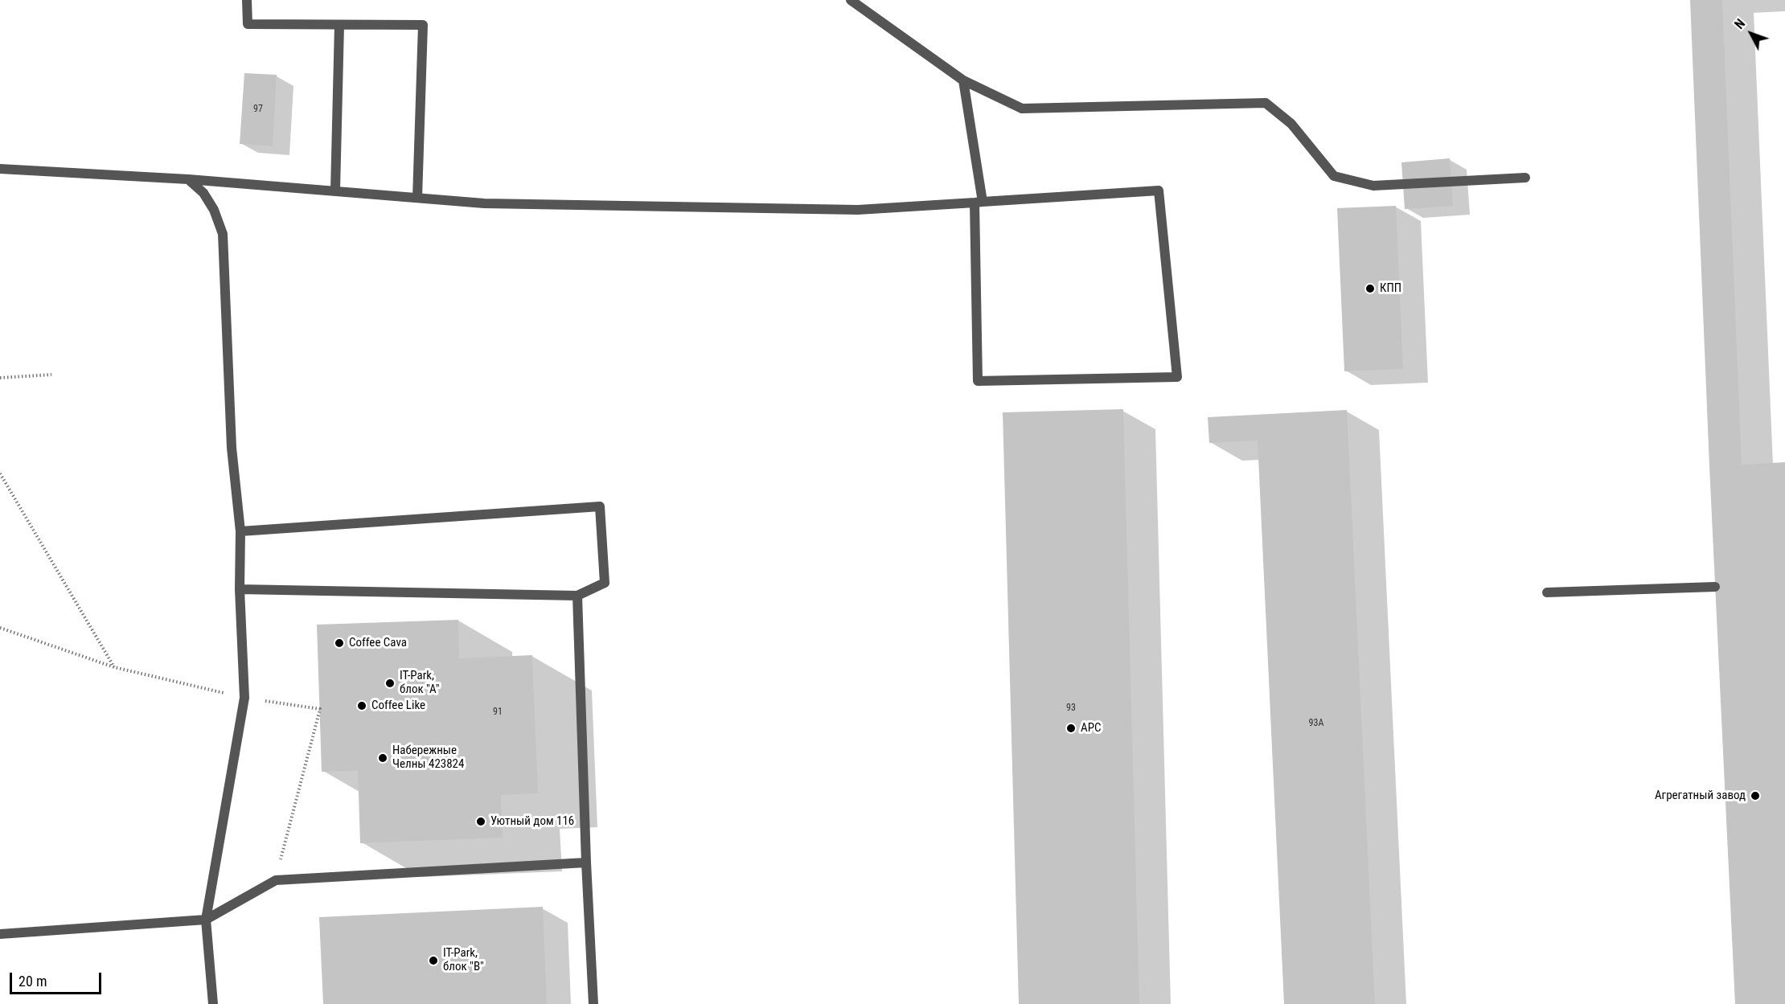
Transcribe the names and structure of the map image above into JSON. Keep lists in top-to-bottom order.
{
  "places": [
    "КПП",
    "Coffee Cava",
    "IT-Park, блок \"А\"",
    "Coffee Like",
    "АРС",
    "Набережные Челны 423824",
    "Агрегатный завод",
    "Уютный дом 116",
    "IT-Park, блок \"В\""
  ],
  "house_numbers": [
    "97",
    "93",
    "91",
    "93А"
  ],
  "scale_bar": "20 m",
  "north": "top left"
}
